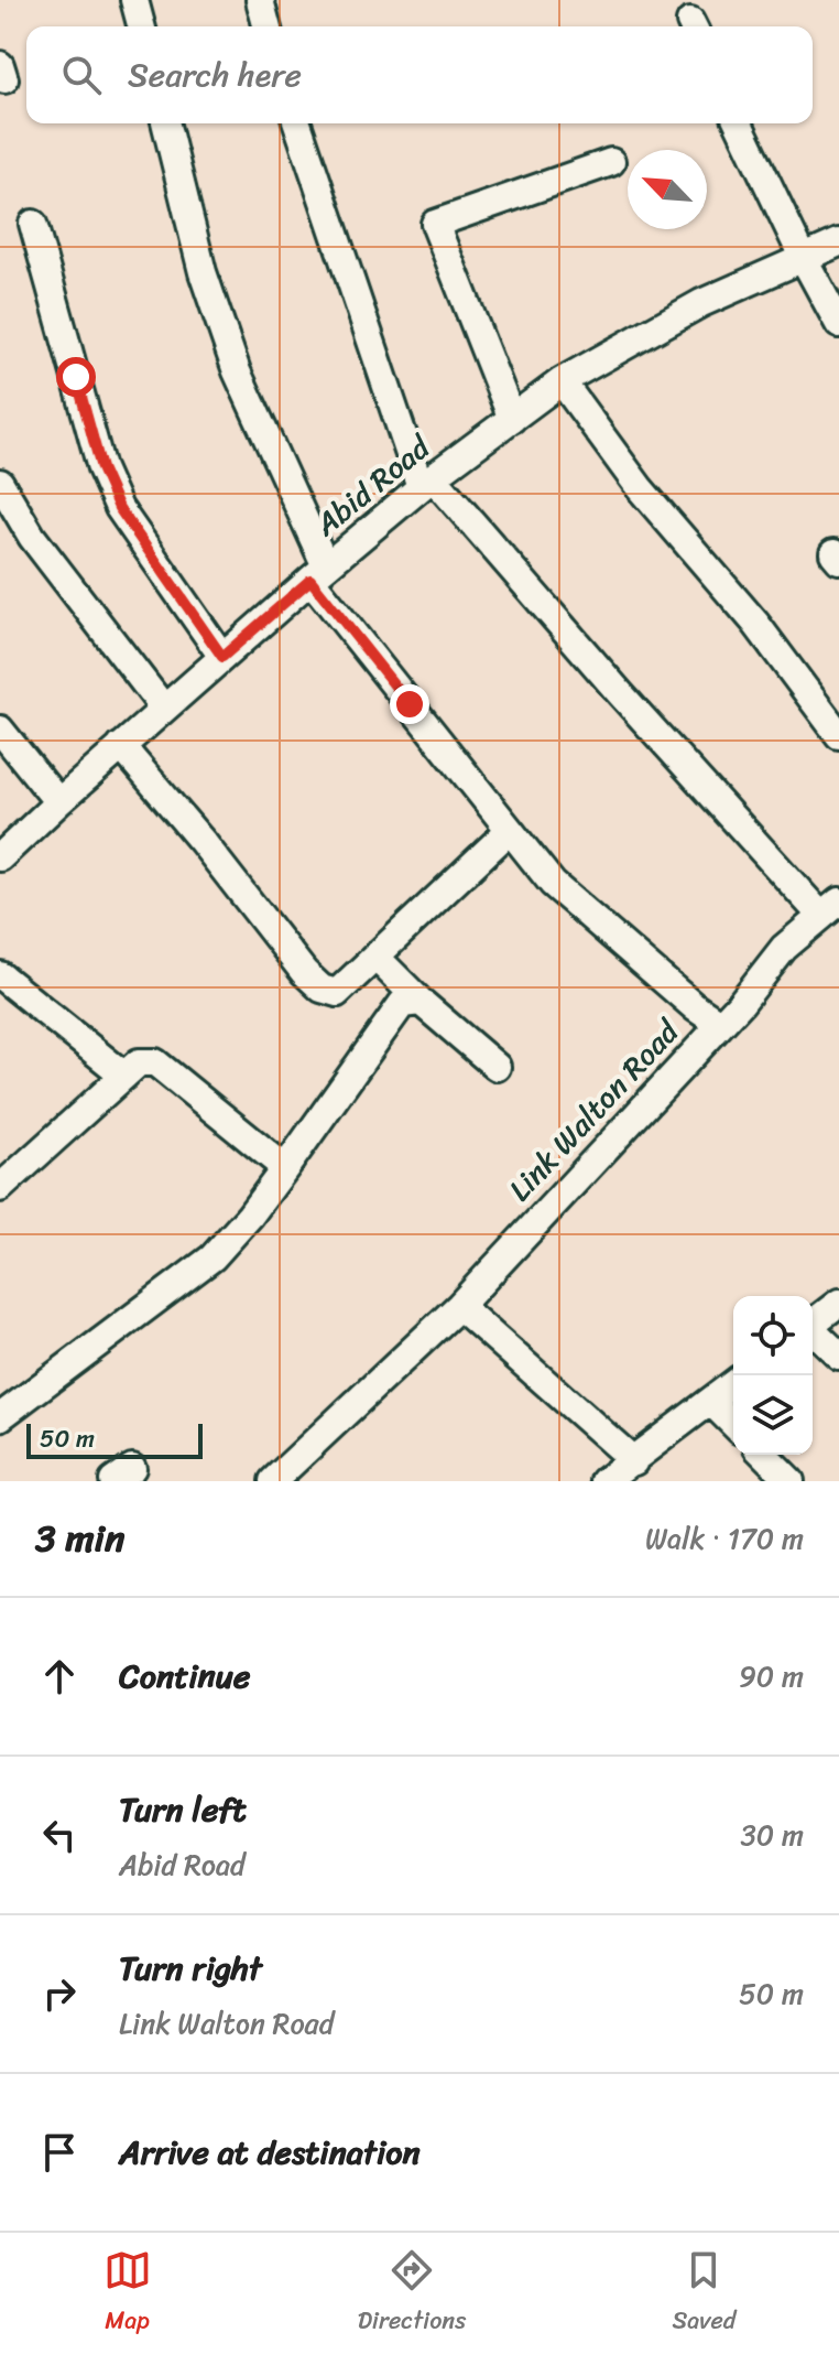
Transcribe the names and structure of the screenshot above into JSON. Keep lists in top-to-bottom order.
{
  "streets": {
    "street": ["Abid Road", "Link Walton Road"]
  },
  "crossings": [
    ["Abid Road", "Link Walton Road"]
  ],
  "scale_bar": "50 m",
  "north": "top left",
  "page": {
    "search": "Search here",
    "scale": "50 m",
    "heading": ["3 min", "Walk · 170 m"],
    "list": [
      ["Continue", "90 m"],
      ["Turn left", "Abid Road", "30 m"],
      ["Turn right", "Link Walton Road", "50 m"],
      "Arrive at destination"
    ],
    "nav": ["Map", "Directions", "Saved"]
  }
}
